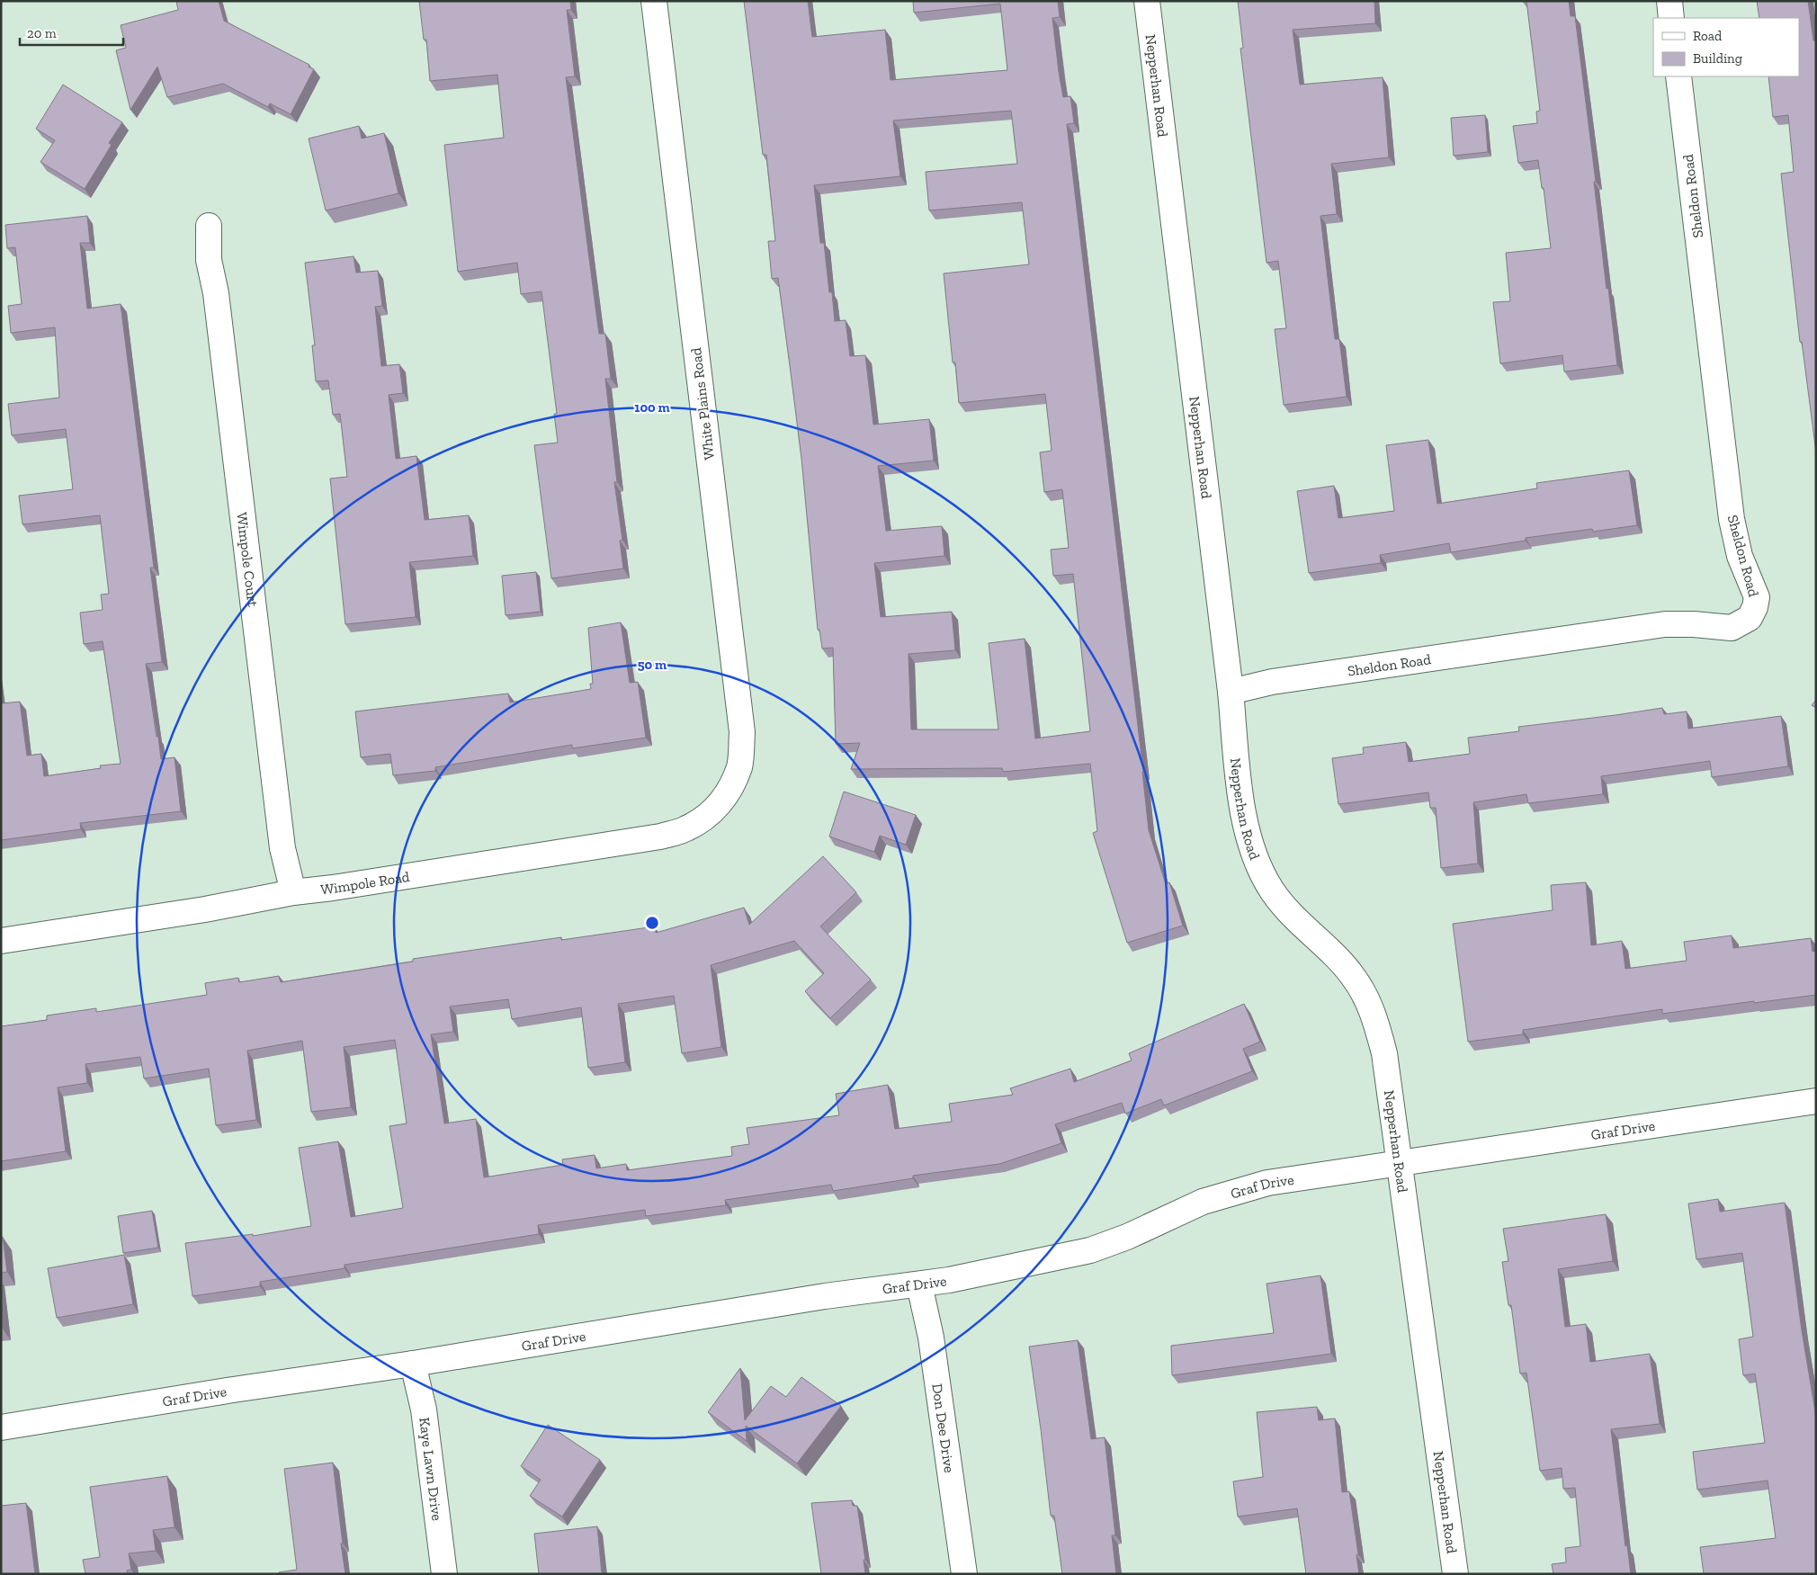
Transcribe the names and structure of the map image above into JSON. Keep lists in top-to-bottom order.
{
  "streets": {
    "street": [
      "Nepperhan Road",
      "Sheldon Road",
      "White Plains Road",
      "Wimpole Court",
      "Wimpole Road",
      "Graf Drive",
      "Don Dee Drive",
      "Kaye Lawn Drive"
    ]
  },
  "crossings": [
    ["Nepperhan Road", "Sheldon Road"],
    ["Nepperhan Road", "Graf Drive"],
    ["White Plains Road", "Wimpole Road"],
    ["Wimpole Court", "Wimpole Road"],
    ["Graf Drive", "Don Dee Drive"],
    ["Graf Drive", "Kaye Lawn Drive"]
  ],
  "legend": ["Road", "Building"],
  "scale_bar": "20 m",
  "rings": ["100 m", "50 m"]
}
